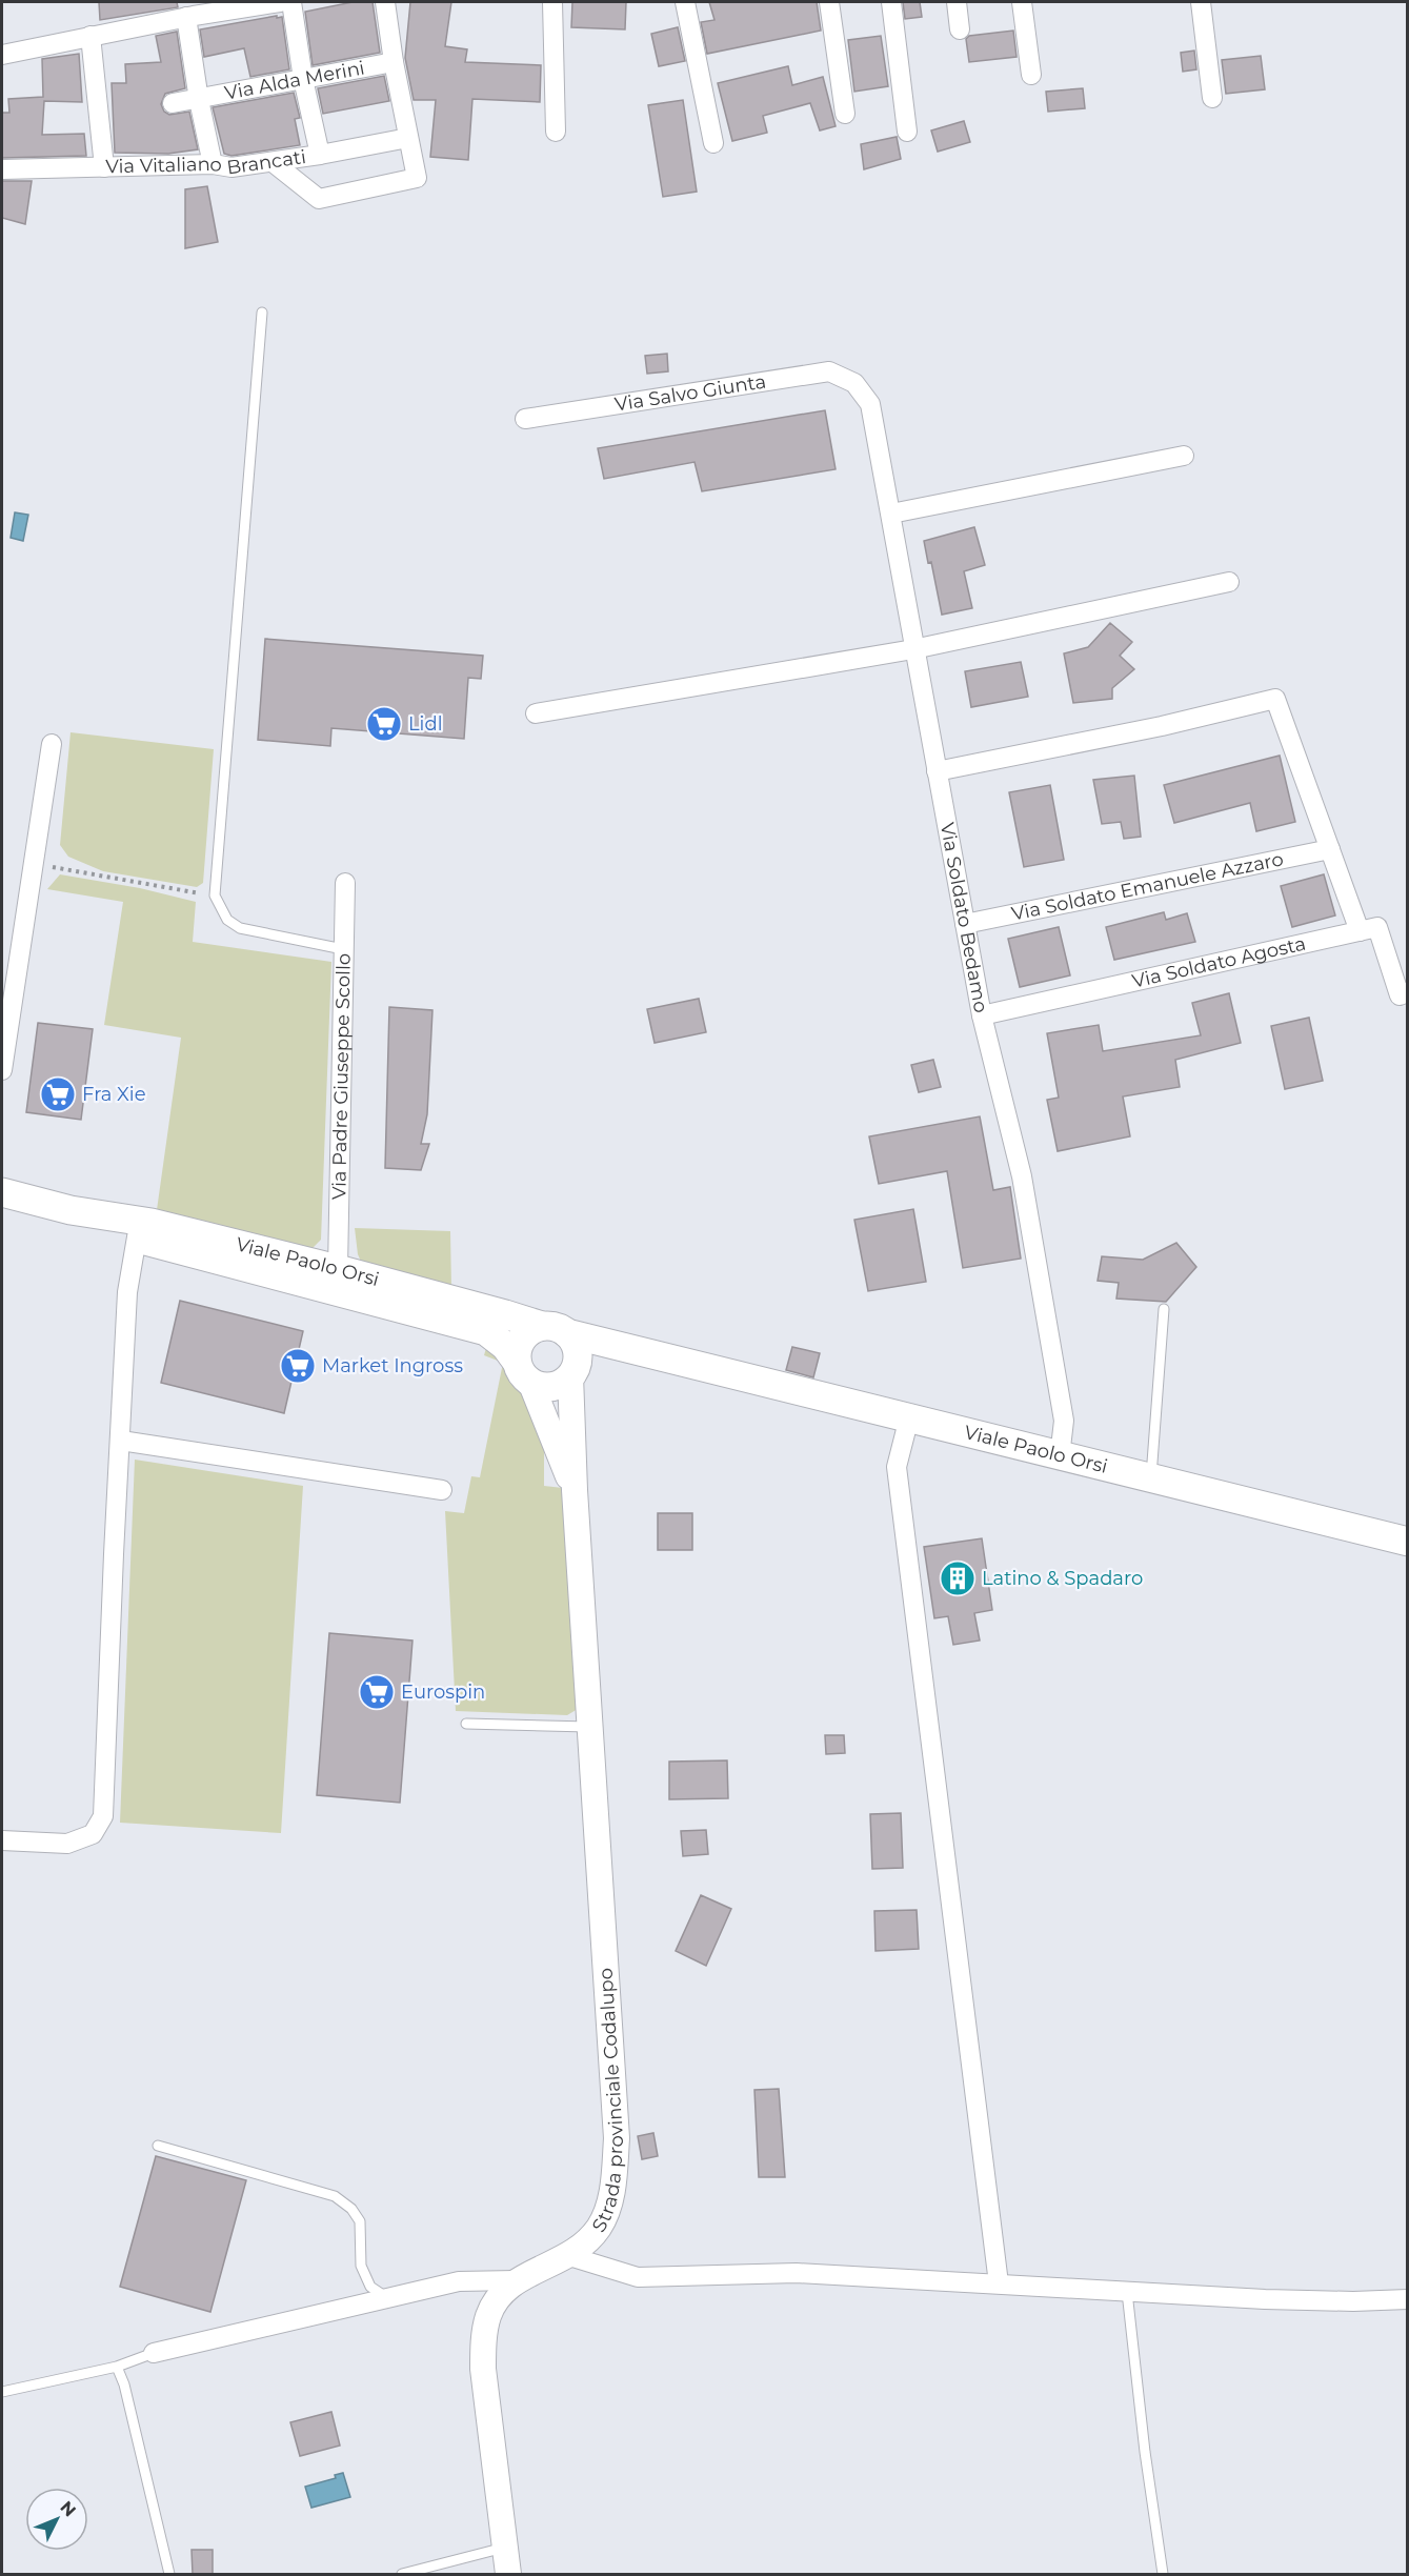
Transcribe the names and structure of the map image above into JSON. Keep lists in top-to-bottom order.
{
  "streets": {
    "main road": ["Viale Paolo Orsi"],
    "street": [
      "Via Alda Merini",
      "Via Vitaliano Brancati",
      "Via Salvo Giunta",
      "Via Soldato Emanuele Azzaro",
      "Via Soldato Bedamo",
      "Via Soldato Agosta",
      "Via Padre Giuseppe Scollo",
      "Strada provinciale Codalupo"
    ]
  },
  "crossings": [
    ["Via Salvo Giunta", "Via Soldato Bedamo"],
    ["Via Soldato Emanuele Azzaro", "Via Soldato Bedamo"],
    ["Via Soldato Bedamo", "Via Soldato Agosta"],
    ["Via Soldato Bedamo", "Viale Paolo Orsi"],
    ["Via Padre Giuseppe Scollo", "Viale Paolo Orsi"],
    ["Viale Paolo Orsi", "Strada provinciale Codalupo"]
  ],
  "places": {
    "supermarket": [
      "Lidl",
      "Fra Xie",
      "Market Ingross",
      "Eurospin"
    ],
    "building": ["Latino & Spadaro"]
  },
  "north": "top right"
}
